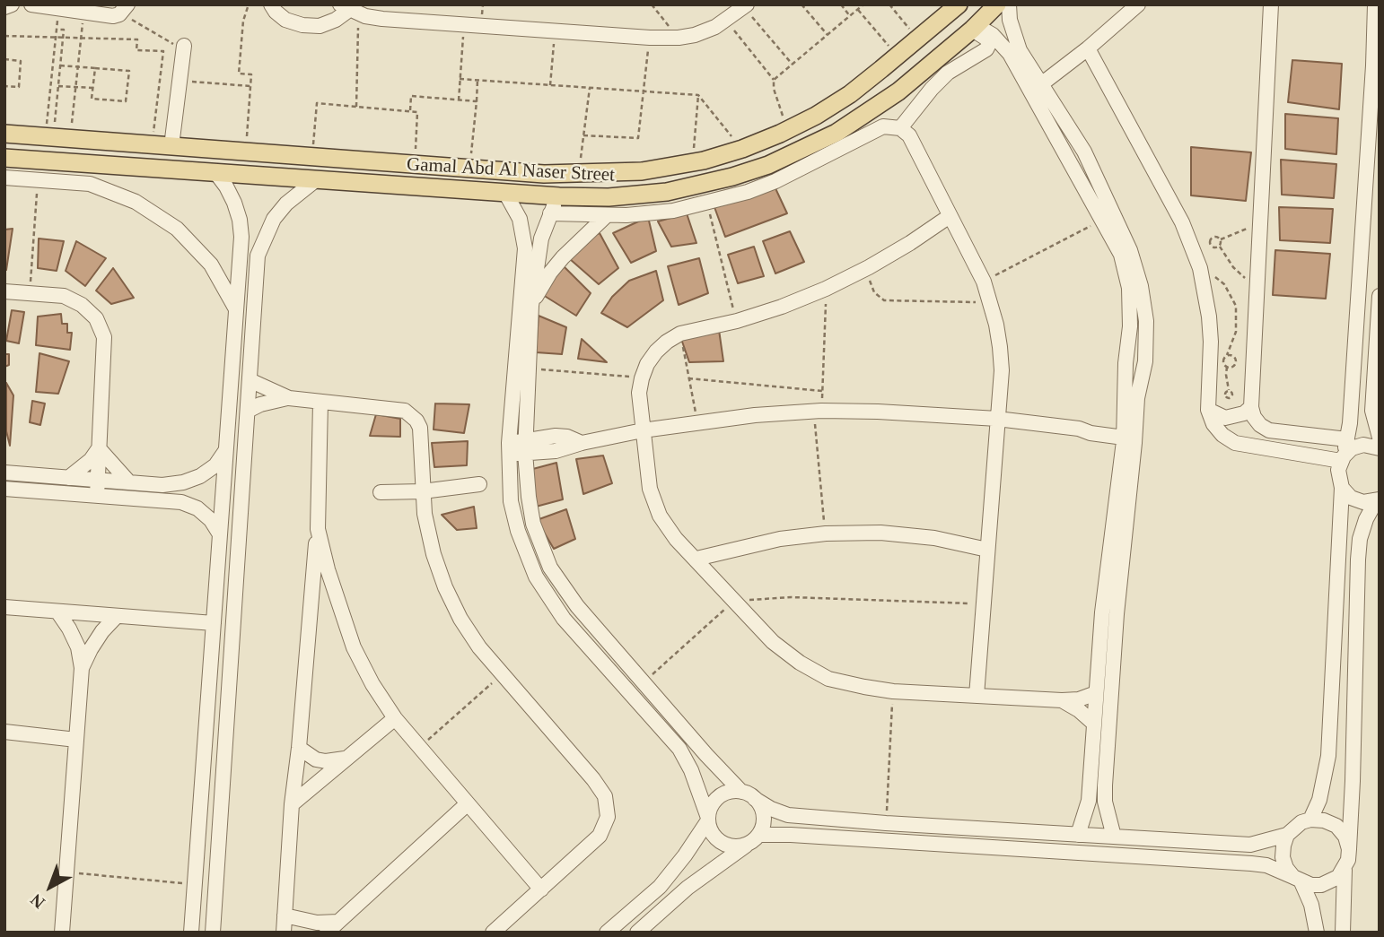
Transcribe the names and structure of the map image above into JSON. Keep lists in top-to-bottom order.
{
  "streets": {
    "main road": ["Gamal Abd Al Naser Street"]
  },
  "north": "bottom left"
}
